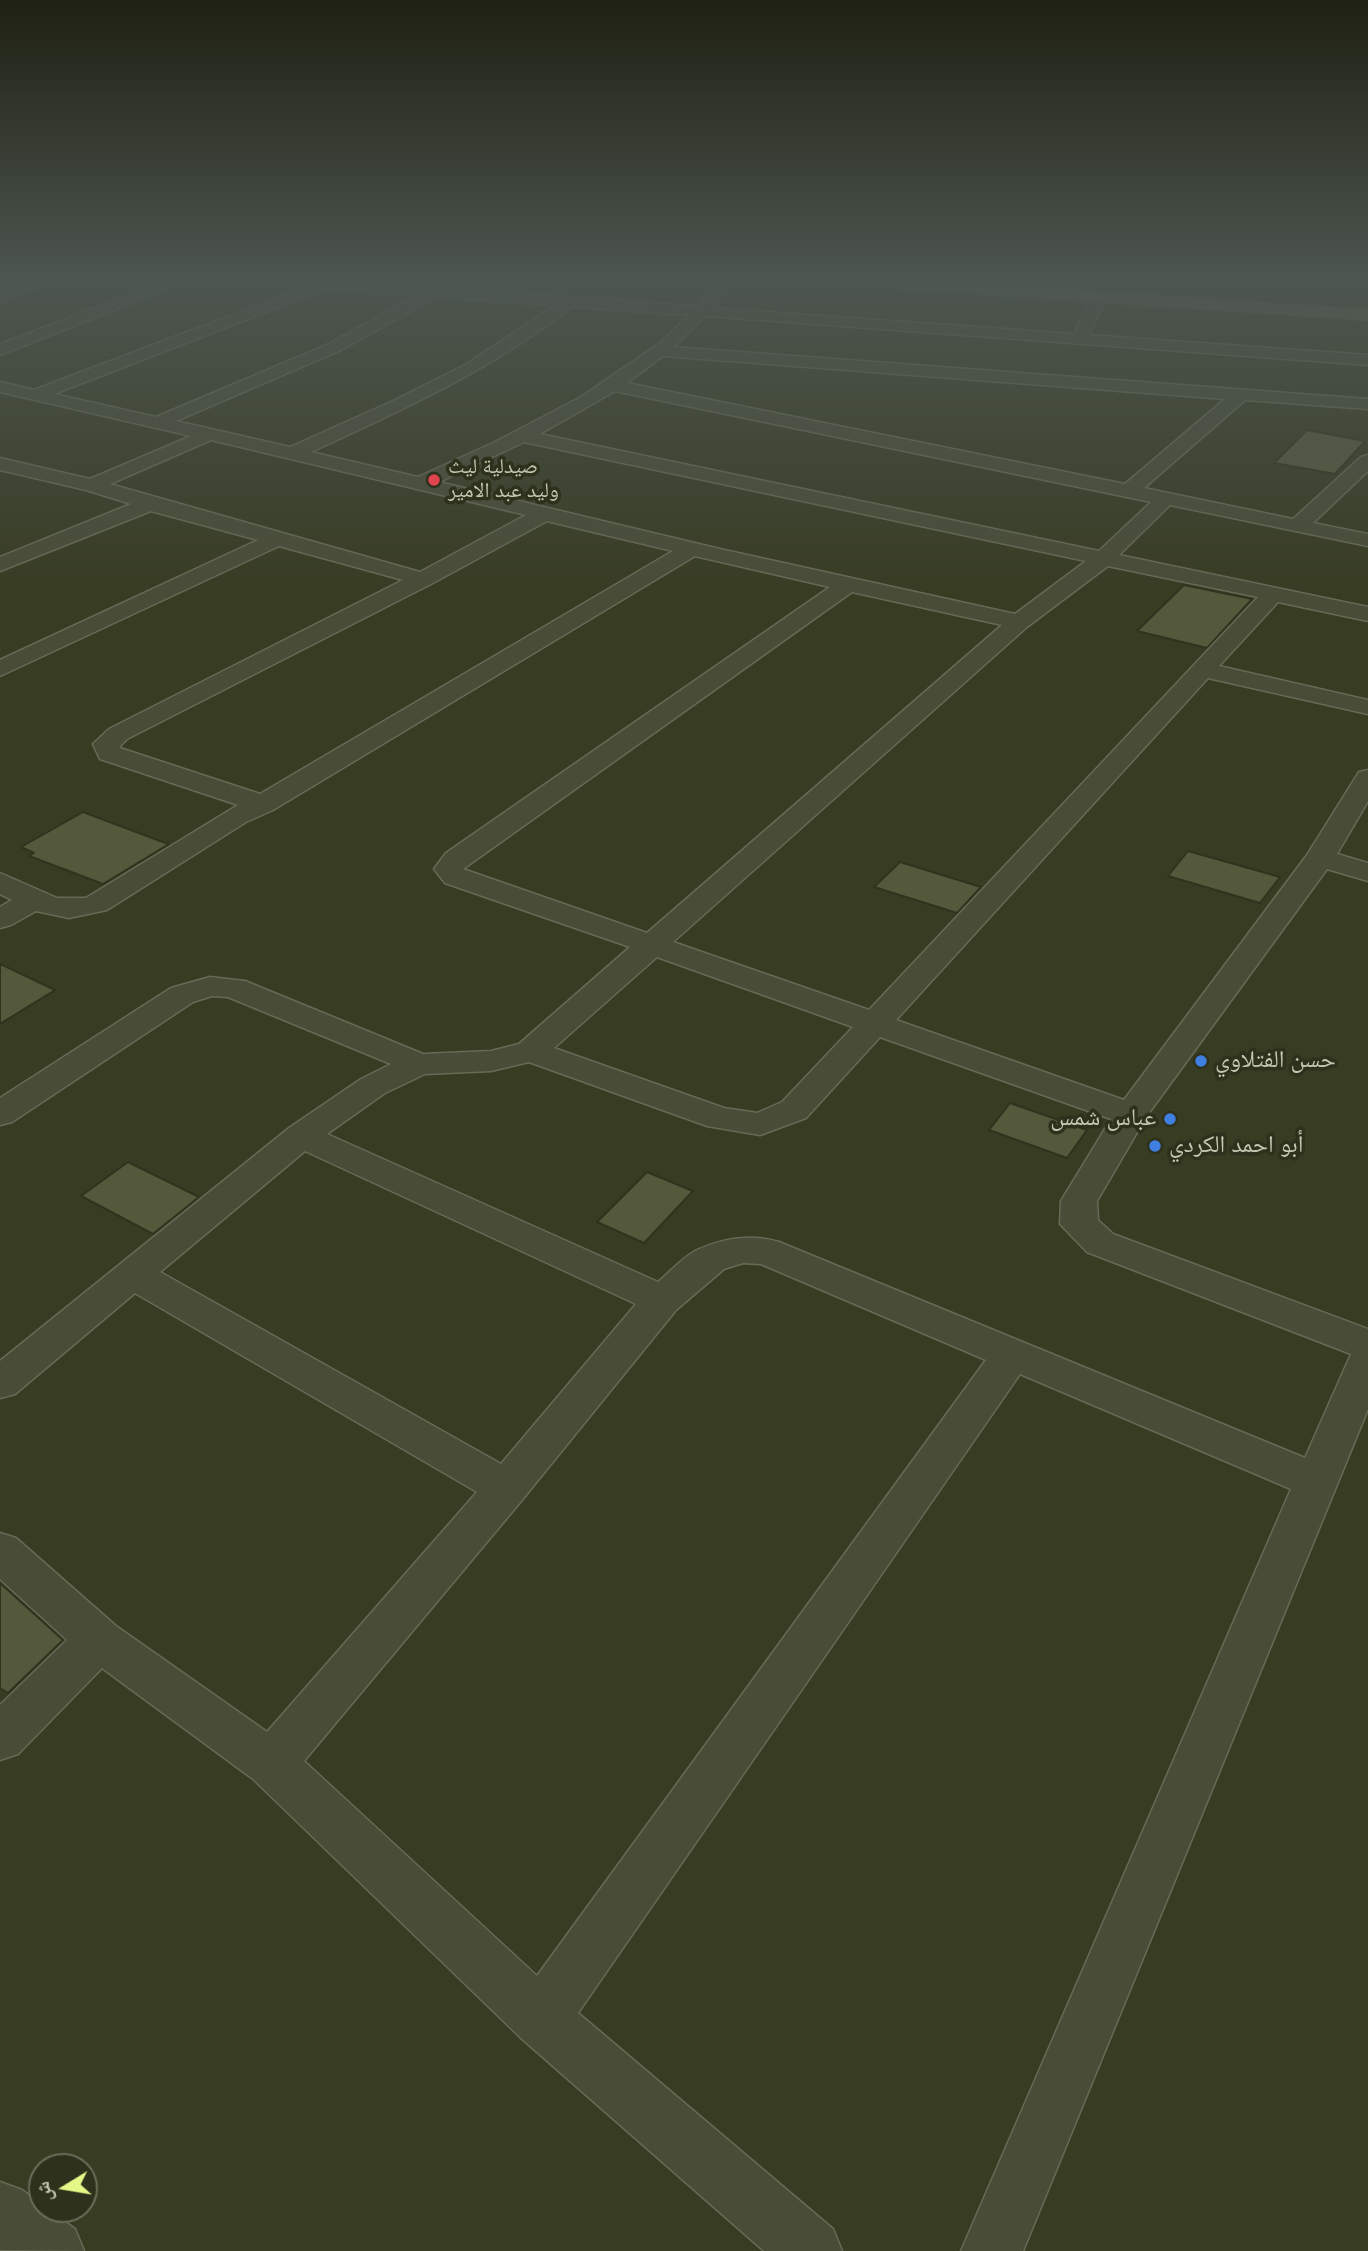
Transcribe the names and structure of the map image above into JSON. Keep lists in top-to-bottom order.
{
  "places": [
    "صيدلية ليث وليد عبد الامير",
    "حسن الفتلاوي",
    "عباس شمس",
    "أبو احمد الكردي"
  ],
  "north": "left"
}
